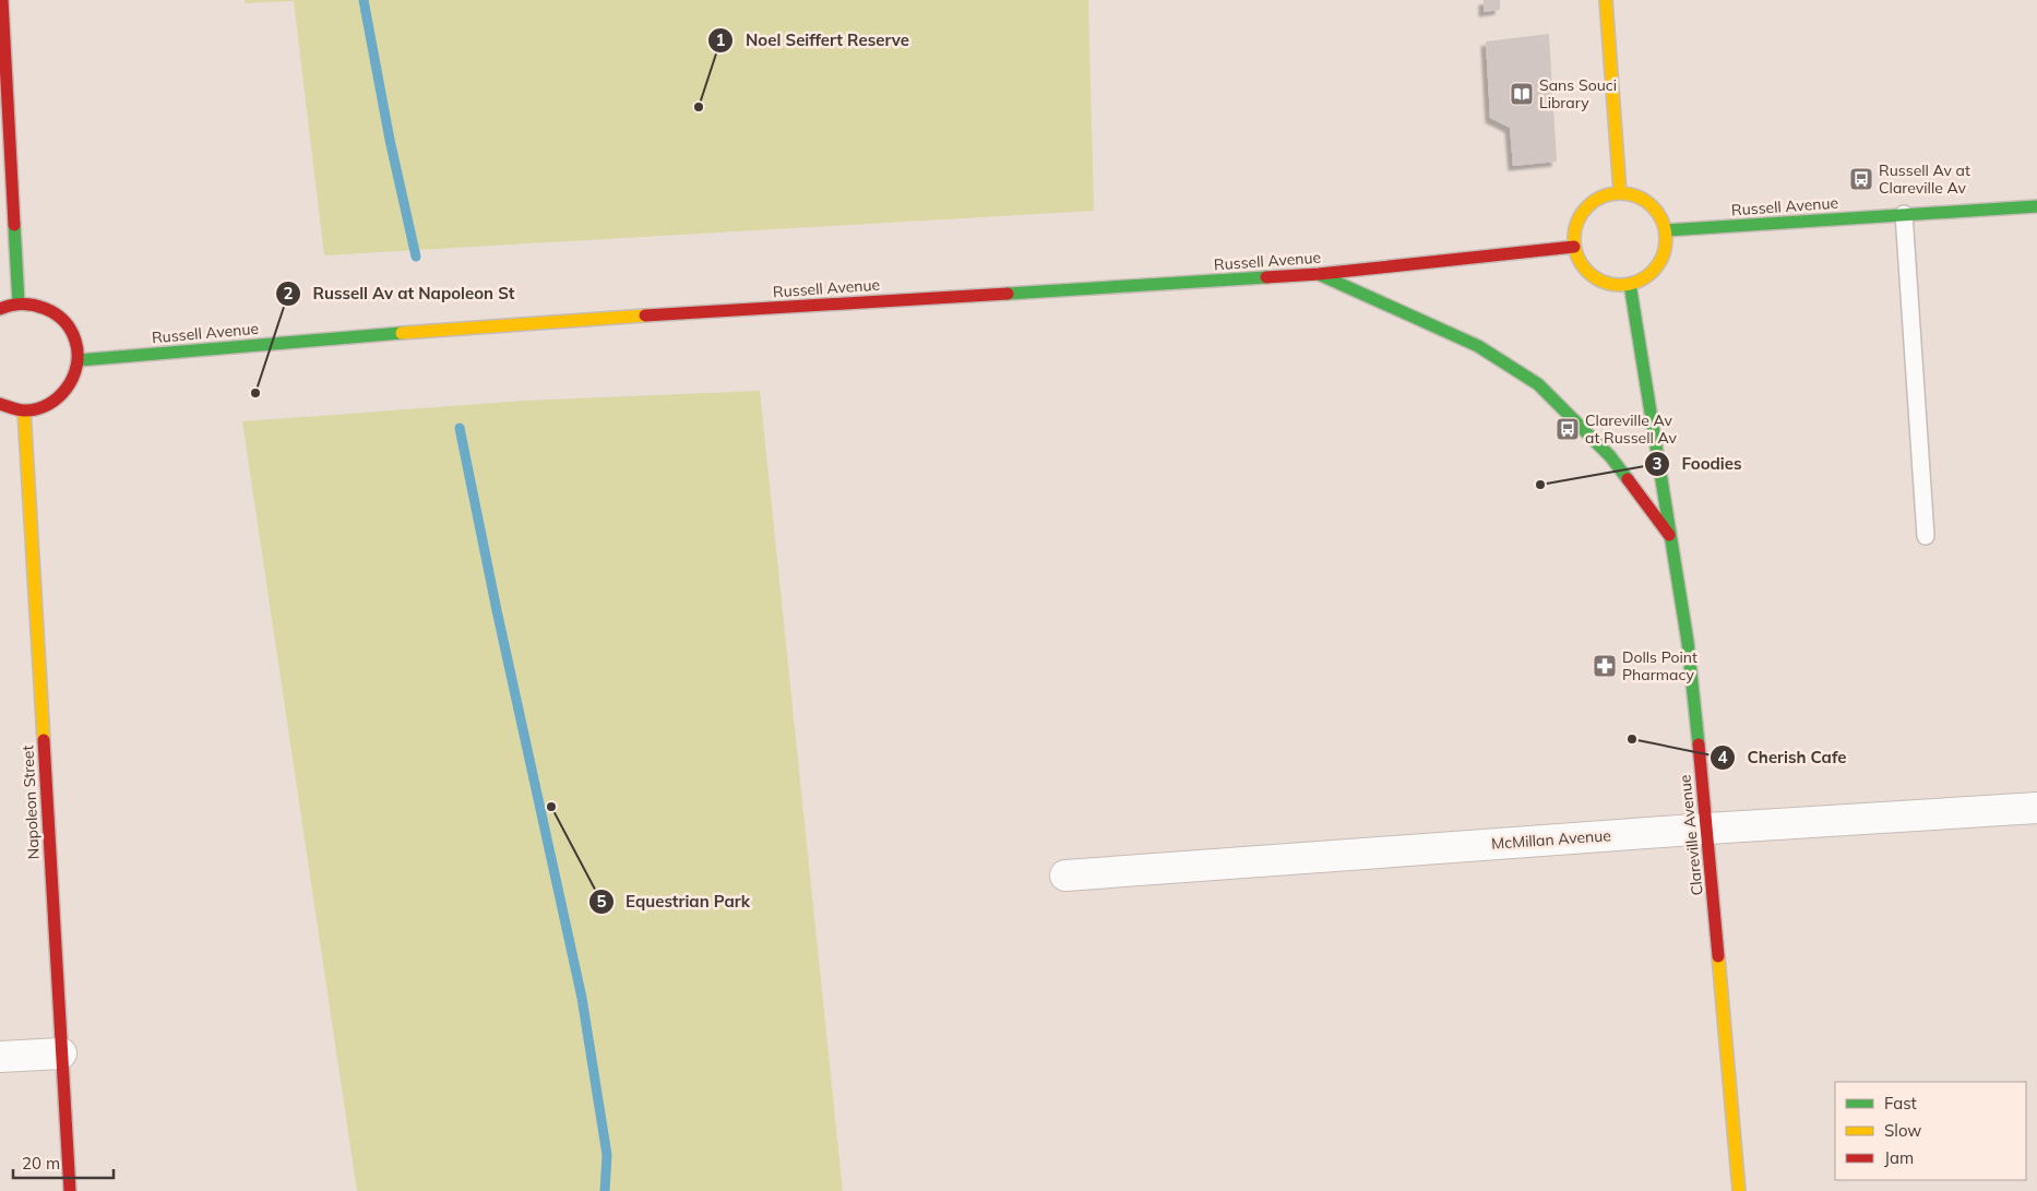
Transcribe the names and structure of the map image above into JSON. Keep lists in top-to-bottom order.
{
  "streets": {
    "street": [
      "Russell Avenue",
      "Napoleon Street",
      "Clareville Avenue",
      "McMillan Avenue"
    ]
  },
  "crossings": [
    ["Russell Avenue", "Clareville Avenue"],
    ["Clareville Avenue", "McMillan Avenue"]
  ],
  "places": {
    "library": ["Sans Souci Library"],
    "other": [
      "Noel Seiffert Reserve",
      "Russell Av at Napoleon St",
      "Foodies",
      "Cherish Cafe",
      "Equestrian Park"
    ],
    "bus stop": ["Russell Av at Clareville Av", "Clareville Av at Russell Av"],
    "pharmacy": ["Dolls Point Pharmacy"]
  },
  "legend": ["Fast", "Slow", "Jam"],
  "scale_bar": "20 m"
}
